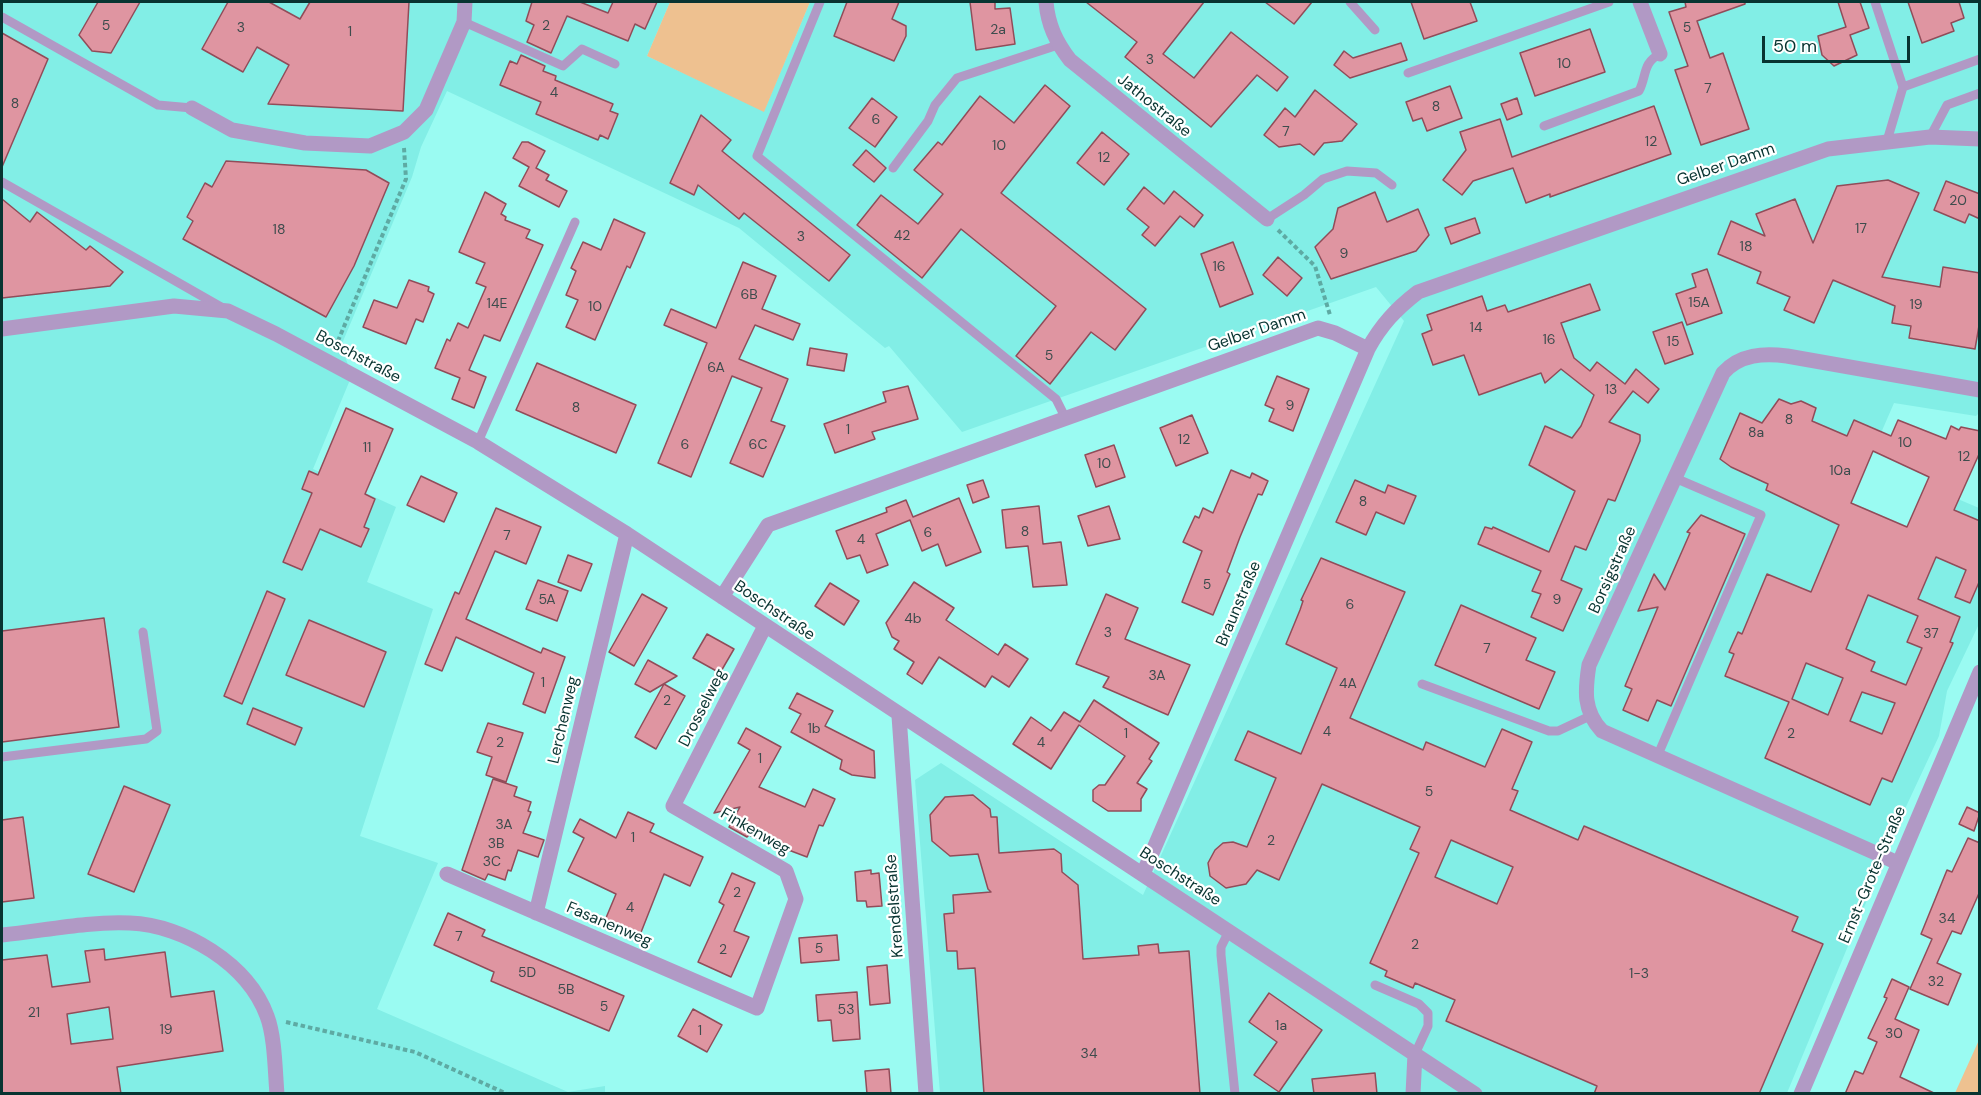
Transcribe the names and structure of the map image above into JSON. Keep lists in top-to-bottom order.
{
  "streets": {
    "street": [
      "Jathostraße",
      "Gelber Damm",
      "Boschstraße",
      "Borsigstraße",
      "Braunstraße",
      "Drosselweg",
      "Lerchenweg",
      "Finkenweg",
      "Ernst-Grote-Straße",
      "Krendelstraße",
      "Fasanenweg"
    ]
  },
  "crossings": [
    ["Gelber Damm", "Boschstraße"],
    ["Gelber Damm", "Braunstraße"],
    ["Boschstraße", "Braunstraße"],
    ["Boschstraße", "Drosselweg"],
    ["Boschstraße", "Lerchenweg"],
    ["Boschstraße", "Krendelstraße"],
    ["Drosselweg", "Finkenweg"],
    ["Lerchenweg", "Fasanenweg"],
    ["Finkenweg", "Fasanenweg"]
  ],
  "house_numbers": [
    "5",
    "2",
    "3",
    "5",
    "2a",
    "1",
    "3",
    "10",
    "7",
    "4",
    "8",
    "8",
    "6",
    "7",
    "12",
    "10",
    "12",
    "20",
    "17",
    "18",
    "42",
    "3",
    "18",
    "9",
    "16",
    "6B",
    "15A",
    "14E",
    "19",
    "10",
    "14",
    "16",
    "15",
    "5",
    "6A",
    "13",
    "9",
    "8",
    "8",
    "1",
    "8a",
    "12",
    "10",
    "6",
    "6C",
    "11",
    "12",
    "10",
    "10a",
    "8",
    "8",
    "6",
    "7",
    "4",
    "5",
    "5A",
    "9",
    "6",
    "4b",
    "3",
    "37",
    "7",
    "3A",
    "1",
    "4A",
    "2",
    "1b",
    "4",
    "1",
    "2",
    "2",
    "4",
    "1",
    "5",
    "3A",
    "1",
    "2",
    "3B",
    "3C",
    "2",
    "4",
    "34",
    "7",
    "2",
    "5",
    "2",
    "5D",
    "1-3",
    "32",
    "5B",
    "5",
    "53",
    "21",
    "1a",
    "19",
    "1",
    "30",
    "34"
  ],
  "scale_bar": "50 m"
}
